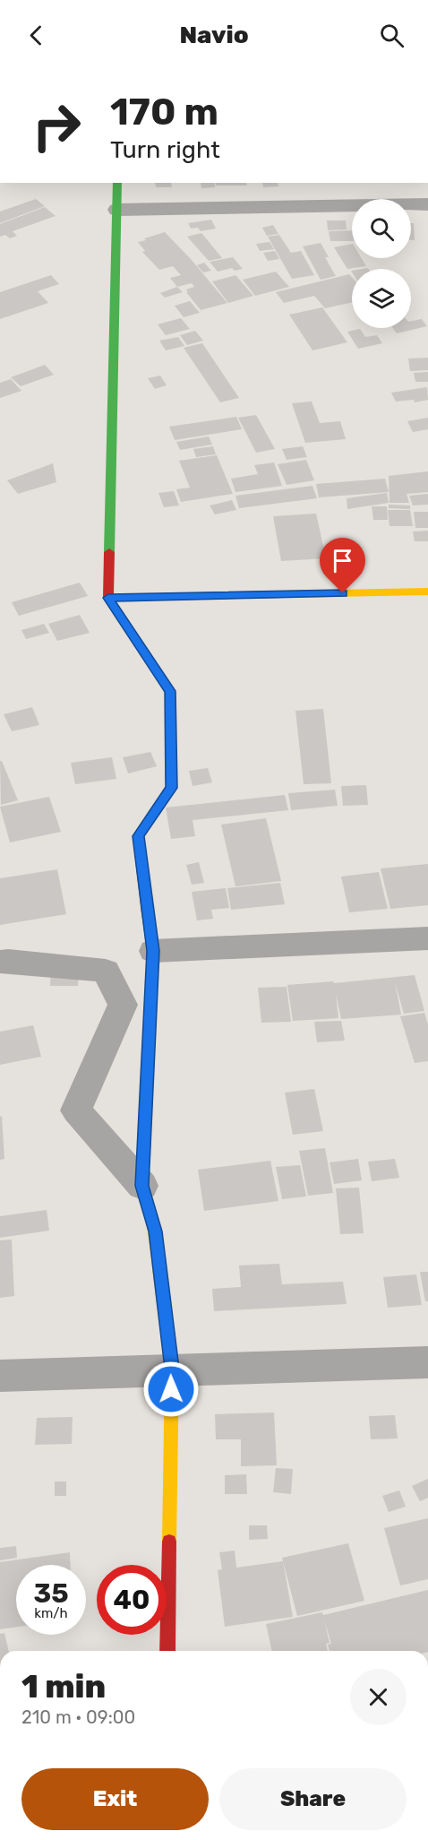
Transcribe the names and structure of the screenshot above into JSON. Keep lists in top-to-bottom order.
{
  "page": {
    "header": "Navio",
    "turn": ["170 m", "Turn right"],
    "speed": "35 km/h",
    "limit": "40",
    "heading": ["1 min", "210 m · 09:00"],
    "buttons": ["Exit", "Share"]
  }
}
